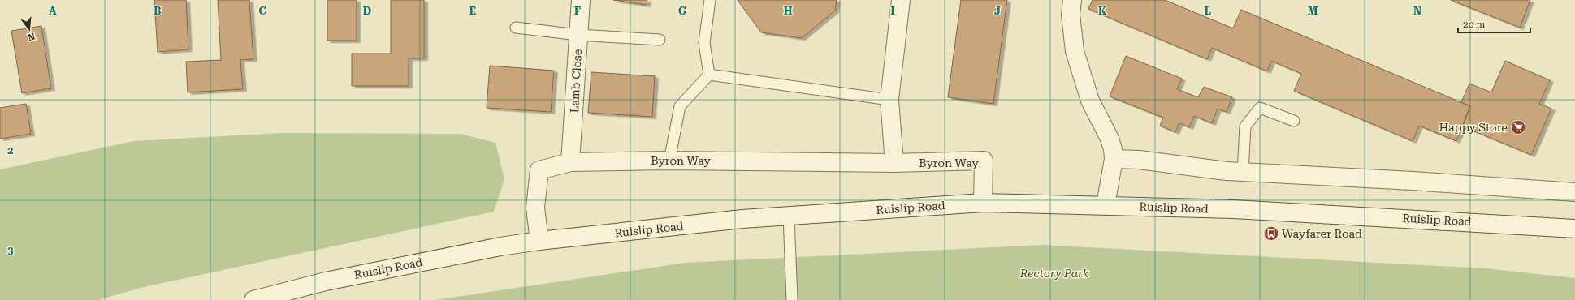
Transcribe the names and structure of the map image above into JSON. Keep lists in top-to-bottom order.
{
  "streets": {
    "street": ["Lamb Close", "Byron Way", "Ruislip Road"]
  },
  "crossings": [
    ["Lamb Close", "Byron Way"],
    ["Byron Way", "Ruislip Road"]
  ],
  "parks": ["Rectory Park"],
  "places": {
    "supermarket": ["Happy Store"],
    "bus stop": ["Wayfarer Road"]
  },
  "scale_bar": "20 m",
  "north": "bottom",
  "grid": {
    "columns": [
      "A",
      "B",
      "C",
      "D",
      "E",
      "F",
      "G",
      "H",
      "I",
      "J",
      "K",
      "L",
      "M",
      "N"
    ],
    "rows": ["2", "3"]
  }
}
